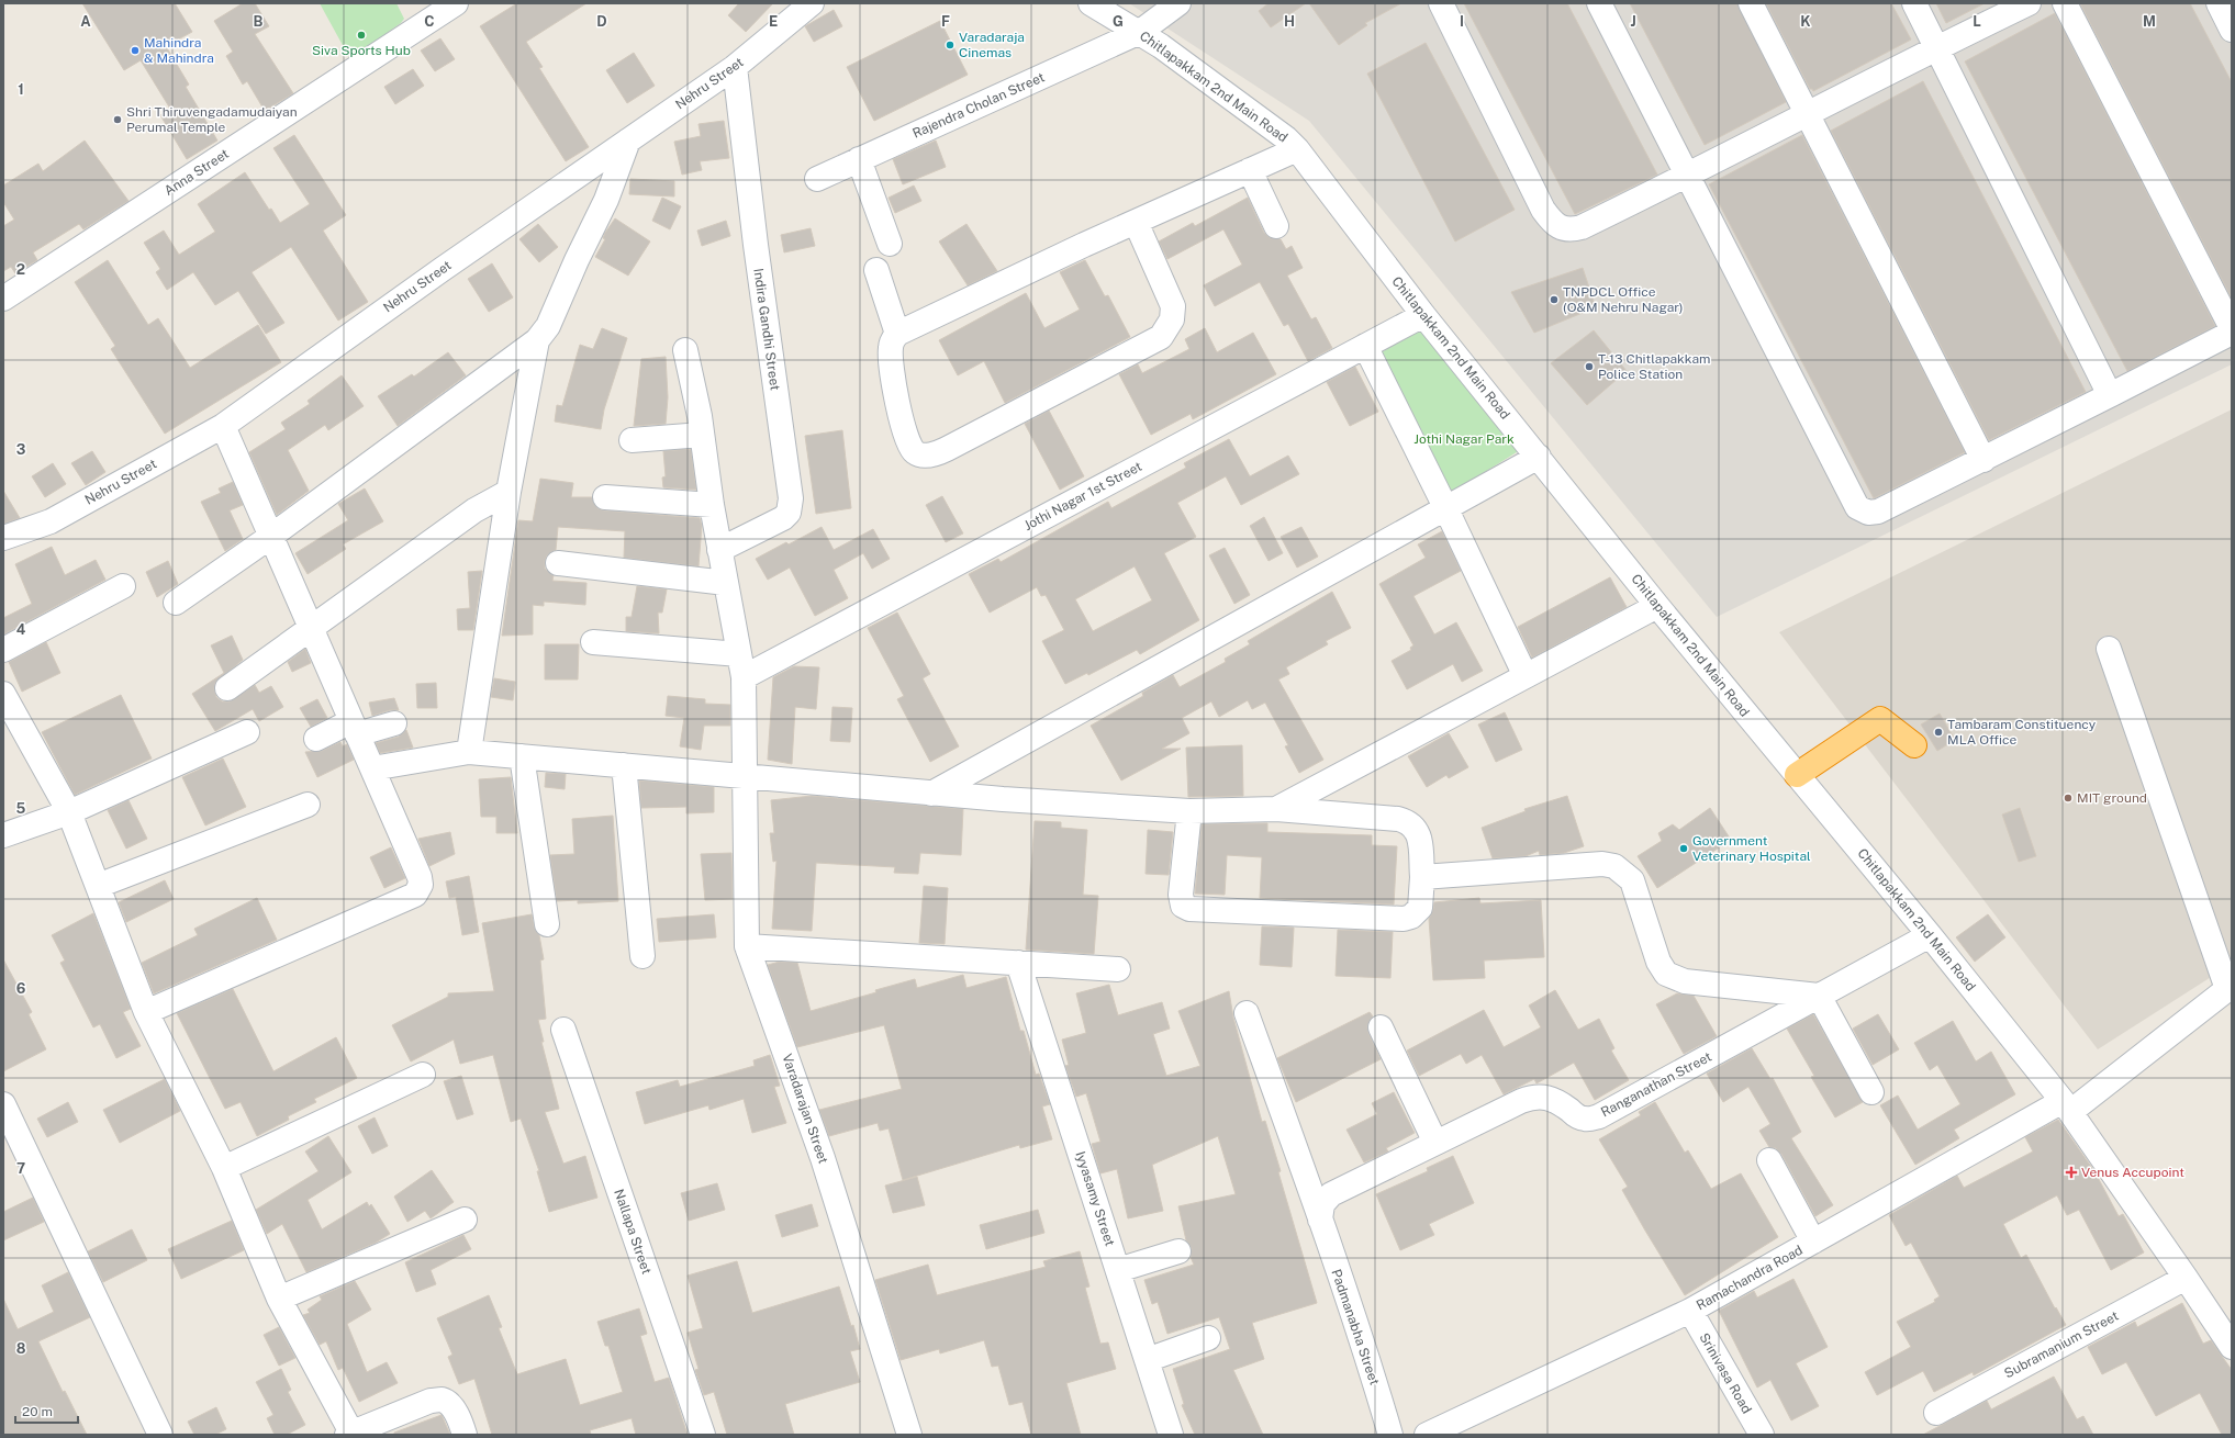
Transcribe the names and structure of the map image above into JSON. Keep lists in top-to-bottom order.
{
  "streets": {
    "street": [
      "Nehru Street",
      "Chitlapakkam 2nd Main Road",
      "Rajendra Cholan Street",
      "Anna Street",
      "Indira Gandhi Street",
      "Jothi Nagar 1st Street",
      "Ranganathan Street",
      "Varadarajan Street",
      "Iyyasamy Street",
      "Nallapa Street",
      "Ramachandra Road",
      "Padmanabha Street",
      "Subramanium Street",
      "Srinivasa Road"
    ]
  },
  "crossings": [
    ["Nehru Street", "Indira Gandhi Street"],
    ["Chitlapakkam 2nd Main Road", "Rajendra Cholan Street"],
    ["Chitlapakkam 2nd Main Road", "Jothi Nagar 1st Street"],
    ["Chitlapakkam 2nd Main Road", "Ranganathan Street"],
    ["Chitlapakkam 2nd Main Road", "Ramachandra Road"],
    ["Chitlapakkam 2nd Main Road", "Subramanium Street"],
    ["Indira Gandhi Street", "Varadarajan Street"],
    ["Jothi Nagar 1st Street", "Varadarajan Street"],
    ["Ranganathan Street", "Padmanabha Street"],
    ["Ramachandra Road", "Srinivasa Road"]
  ],
  "parks": ["Jothi Nagar Park"],
  "places": {
    "other": [
      "Siva Sports Hub",
      "Varadaraja Cinemas",
      "Mahindra & Mahindra",
      "Shri Thiruvengadamudaiyan Perumal Temple",
      "TNPDCL Office (O&M Nehru Nagar)",
      "T-13 Chitlapakkam Police Station",
      "Tambaram Constituency MLA Office",
      "MIT ground",
      "Government Veterinary Hospital"
    ],
    "health": ["Venus Accupoint"]
  },
  "scale_bar": "20 m",
  "grid": {
    "columns": [
      "A",
      "B",
      "C",
      "D",
      "E",
      "F",
      "G",
      "H",
      "I",
      "J",
      "K",
      "L",
      "M"
    ],
    "rows": [
      "1",
      "2",
      "3",
      "4",
      "5",
      "6",
      "7",
      "8"
    ]
  }
}
